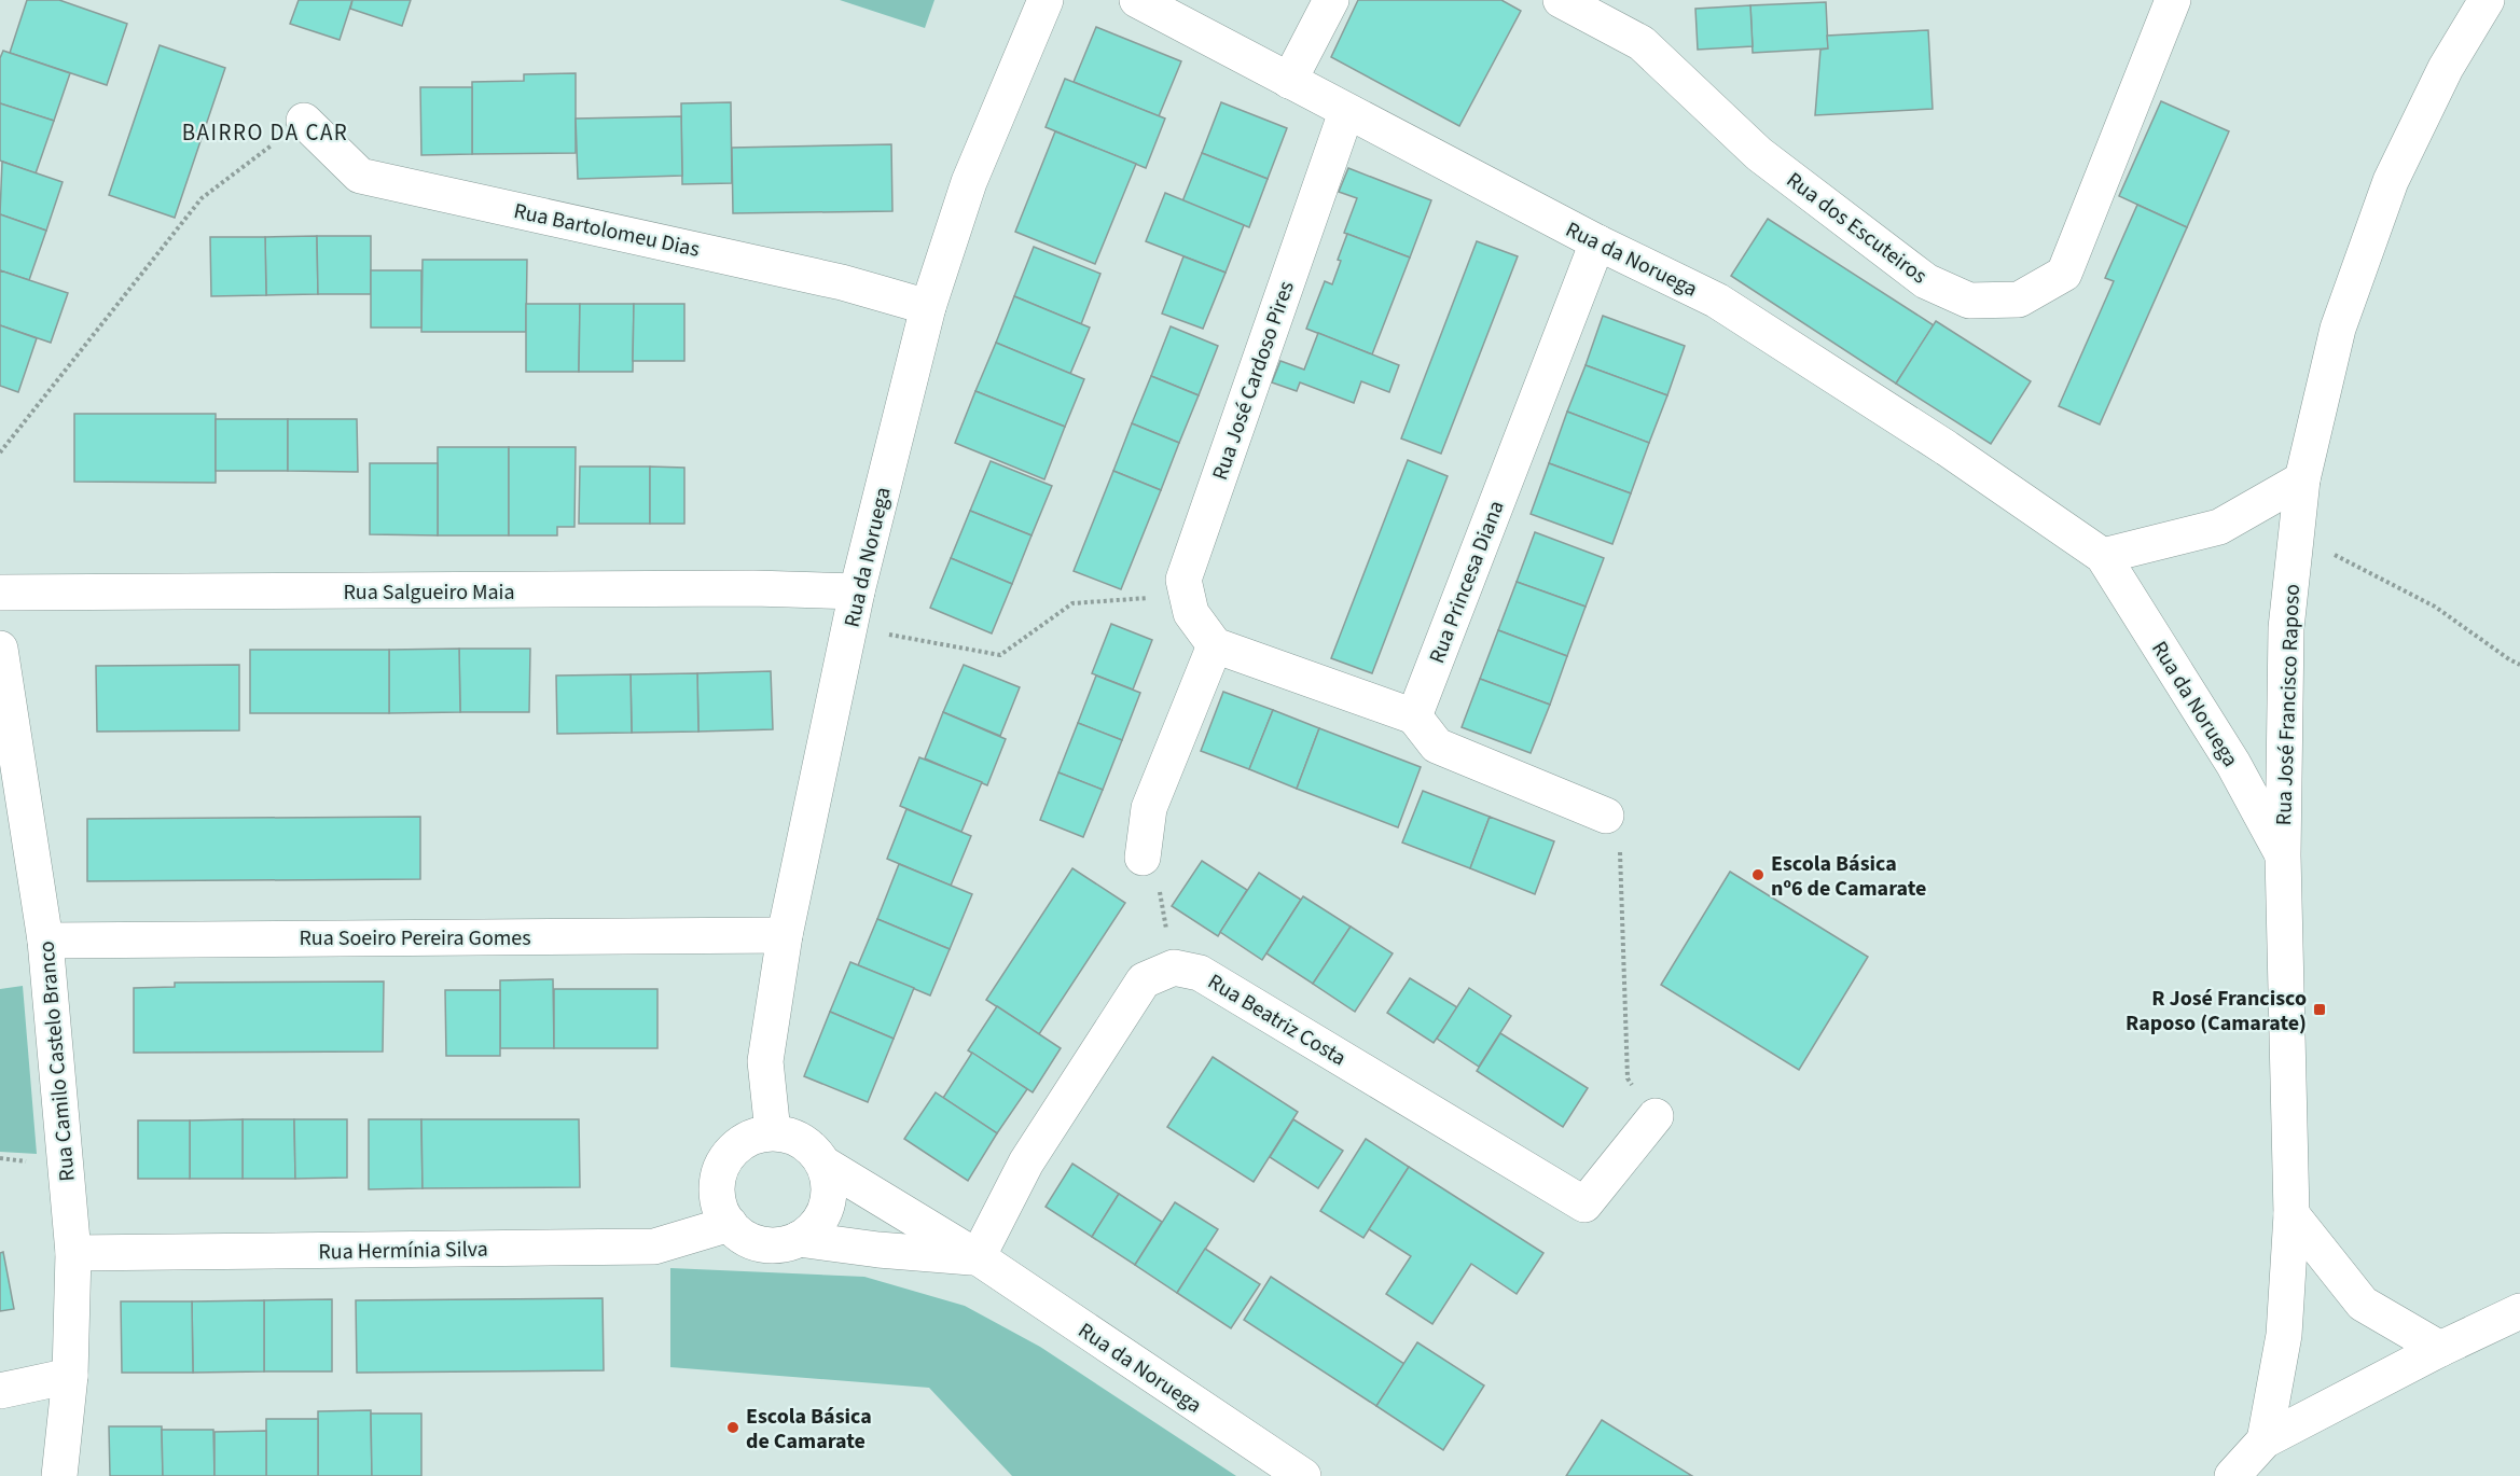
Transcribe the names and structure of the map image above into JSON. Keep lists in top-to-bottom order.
{
  "streets": {
    "street": [
      "Rua dos Escuteiros",
      "Rua Bartolomeu Dias",
      "Rua da Noruega",
      "Rua José Cardoso Pires",
      "Rua Princesa Diana",
      "Rua Salgueiro Maia",
      "Rua José Francisco Raposo",
      "Rua Soeiro Pereira Gomes",
      "Rua Beatriz Costa",
      "Rua Camilo Castelo Branco",
      "Rua Hermínia Silva"
    ]
  },
  "crossings": [
    ["Rua Bartolomeu Dias", "Rua da Noruega"],
    ["Rua da Noruega", "Rua José Cardoso Pires"],
    ["Rua da Noruega", "Rua Princesa Diana"],
    ["Rua da Noruega", "Rua Salgueiro Maia"],
    ["Rua da Noruega", "Rua José Francisco Raposo"],
    ["Rua da Noruega", "Rua Soeiro Pereira Gomes"],
    ["Rua da Noruega", "Rua Hermínia Silva"],
    ["Rua Soeiro Pereira Gomes", "Rua Camilo Castelo Branco"],
    ["Rua Camilo Castelo Branco", "Rua Hermínia Silva"]
  ],
  "districts": ["BAIRRO DA CAR"],
  "places": {
    "other": ["Escola Básica nº6 de Camarate", "Escola Básica de Camarate"],
    "transit": ["R José Francisco Raposo (Camarate)"]
  }
}
